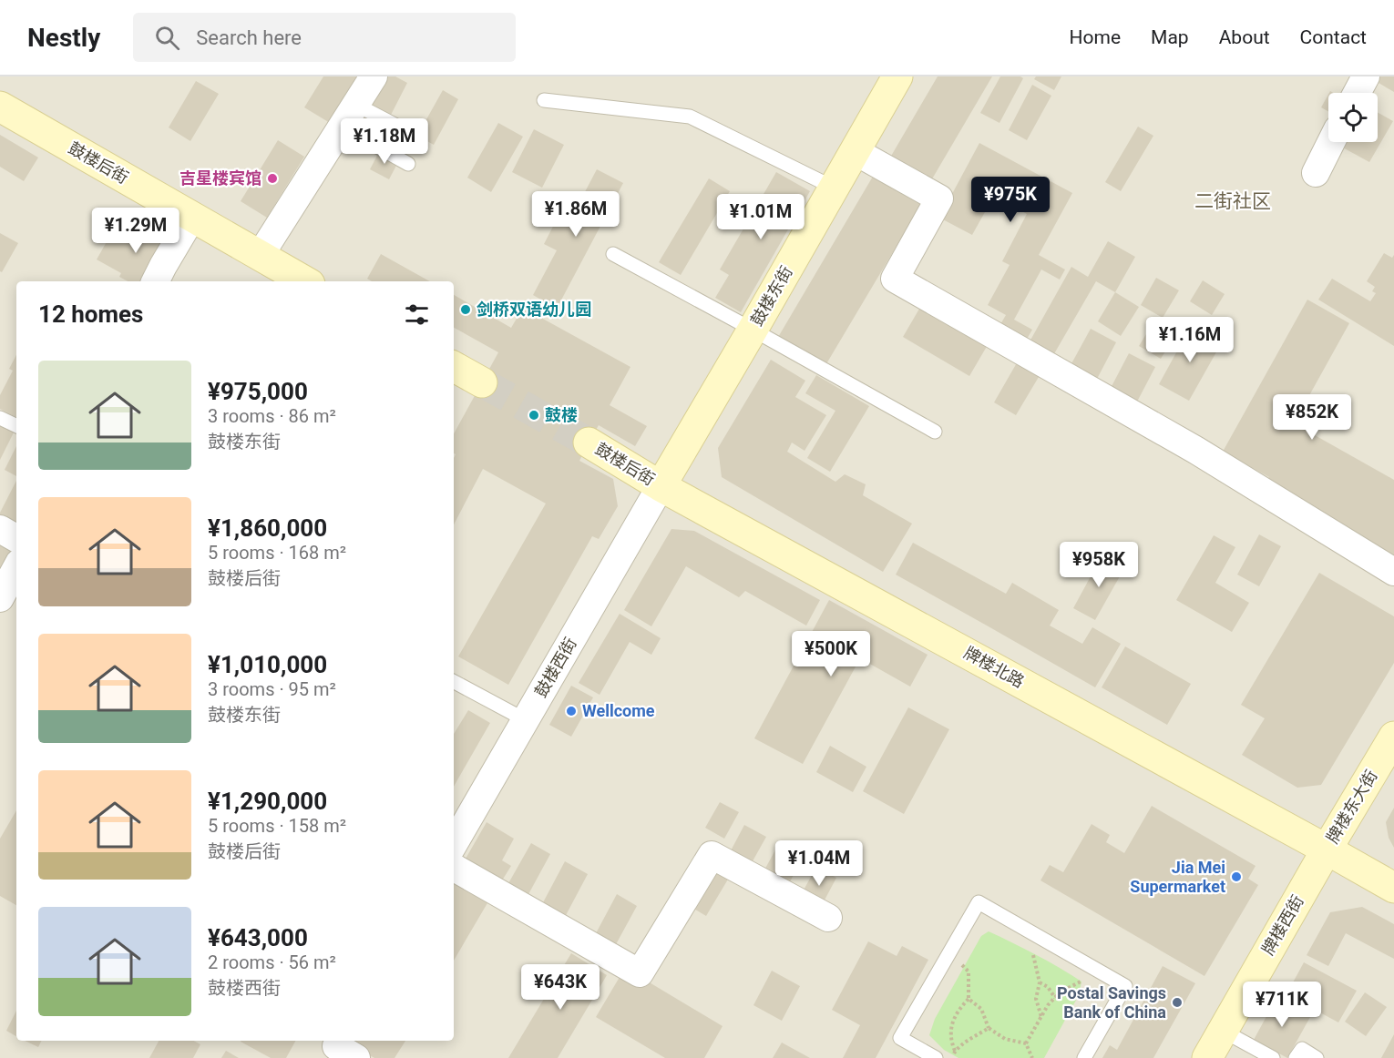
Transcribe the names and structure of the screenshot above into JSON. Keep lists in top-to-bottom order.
{
  "streets": {
    "main road": [
      "鼓楼后街",
      "鼓楼东街",
      "牌楼北路",
      "牌楼东大街",
      "牌楼西街"
    ],
    "street": ["鼓楼西街"]
  },
  "crossings": [
    ["鼓楼后街", "鼓楼东街"],
    ["鼓楼后街", "鼓楼西街"],
    ["鼓楼后街", "牌楼北路"],
    ["鼓楼东街", "鼓楼西街"],
    ["鼓楼东街", "牌楼北路"],
    ["鼓楼西街", "牌楼北路"],
    ["牌楼北路", "牌楼东大街"],
    ["牌楼北路", "牌楼西街"],
    ["牌楼东大街", "牌楼西街"]
  ],
  "districts": ["二街社区"],
  "places": [
    "吉星楼宾馆",
    "剑桥双语幼儿园",
    "鼓楼",
    "Wellcome",
    "Jia Mei Supermarket",
    "Postal Savings Bank of China"
  ],
  "page": {
    "header": "Nestly",
    "search": "Search here",
    "nav": [
      "Home",
      "Map",
      "About",
      "Contact"
    ],
    "price": [
      "¥1.18M",
      "¥975K",
      "¥1.86M",
      "¥1.01M",
      "¥1.29M",
      "¥1.16M",
      "¥852K",
      "¥958K",
      "¥500K",
      "¥1.04M",
      "¥643K",
      "¥711K"
    ],
    "heading": "12 homes",
    "list": [
      {
        "name": "¥975,000",
        "note": "3 rooms · 86 m² · 鼓楼东街"
      },
      {
        "name": "¥1,860,000",
        "note": "5 rooms · 168 m² · 鼓楼后街"
      },
      {
        "name": "¥1,010,000",
        "note": "3 rooms · 95 m² · 鼓楼东街"
      },
      {
        "name": "¥1,290,000",
        "note": "5 rooms · 158 m² · 鼓楼后街"
      },
      {
        "name": "¥643,000",
        "note": "2 rooms · 56 m² · 鼓楼西街"
      }
    ]
  }
}
